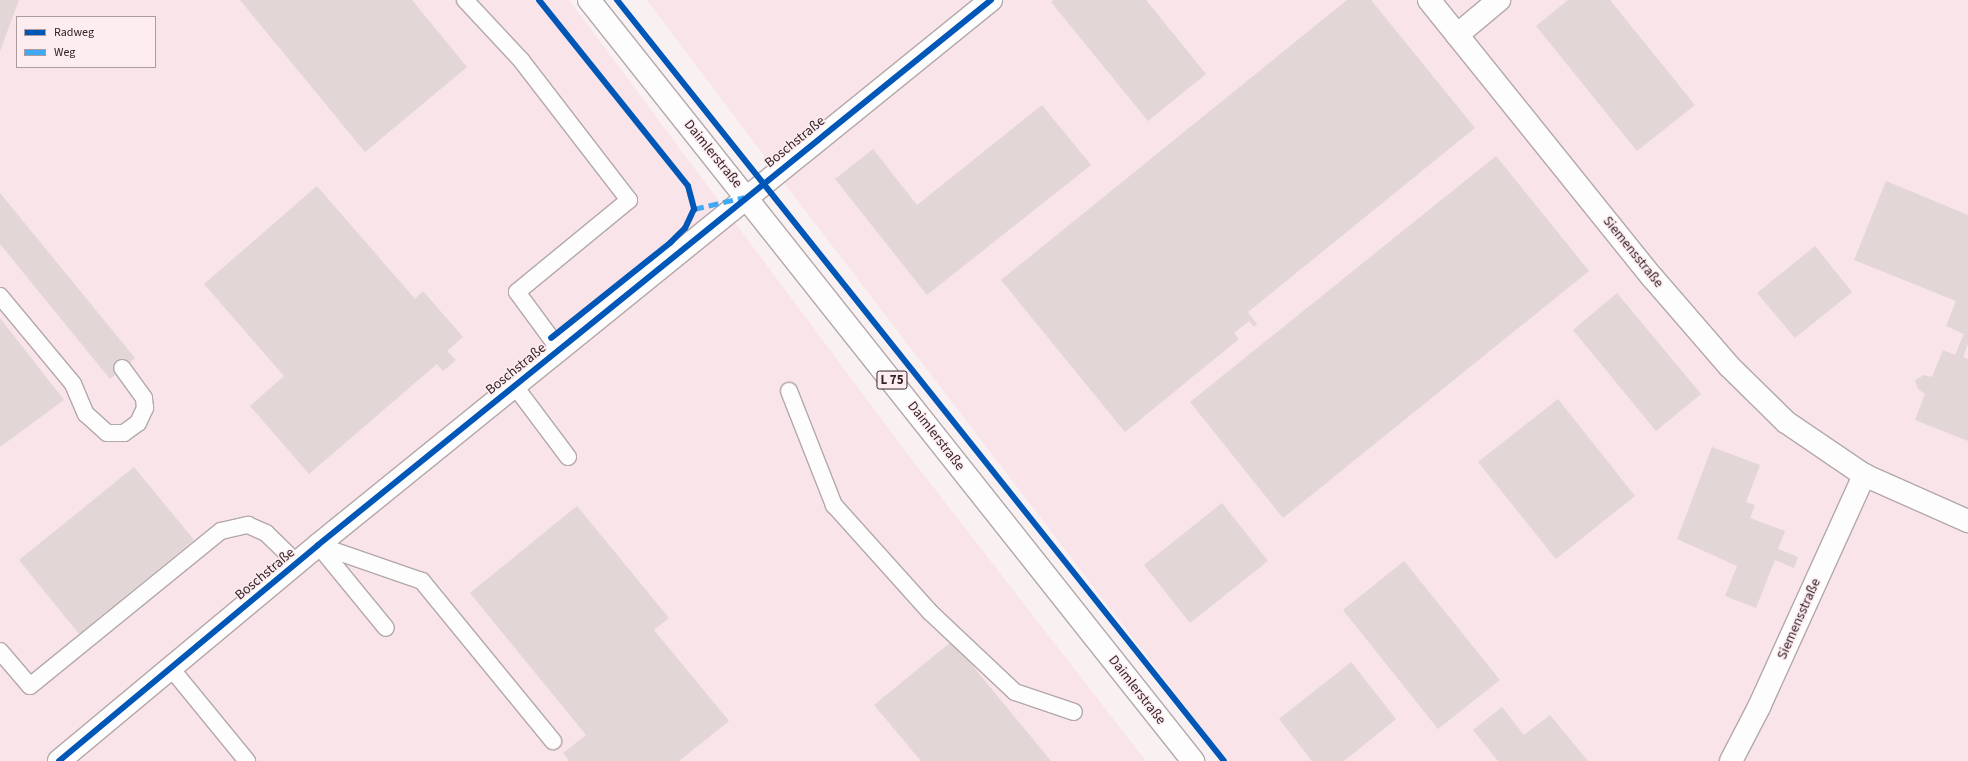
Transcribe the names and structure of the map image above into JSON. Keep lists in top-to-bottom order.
{
  "streets": {
    "street": [
      "Boschstraße",
      "Daimlerstraße",
      "Siemensstraße",
      "L 75"
    ]
  },
  "crossings": [
    ["Boschstraße", "Daimlerstraße"]
  ],
  "legend": ["Radweg", "Weg"]
}
